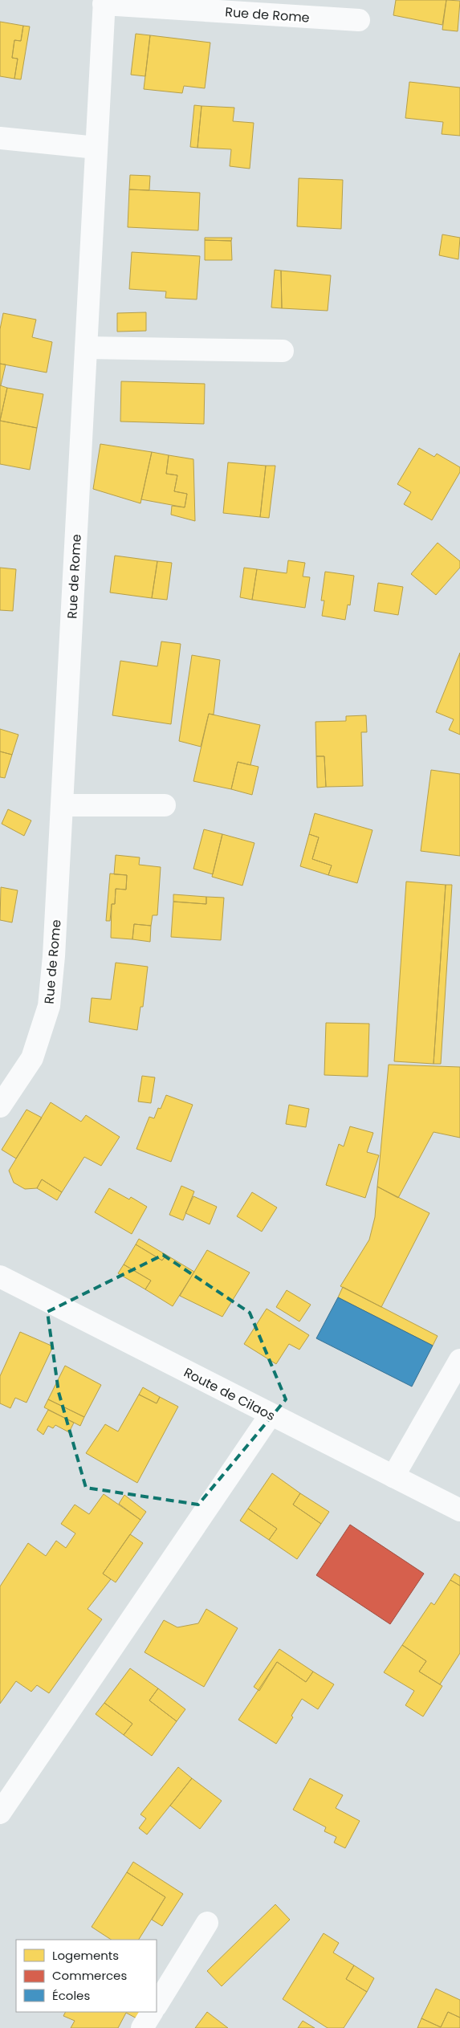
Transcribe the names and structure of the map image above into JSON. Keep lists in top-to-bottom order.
{
  "streets": {
    "street": ["Rue de Rome", "Route de Cilaos"]
  },
  "legend": ["Logements", "Commerces", "Écoles"]
}
